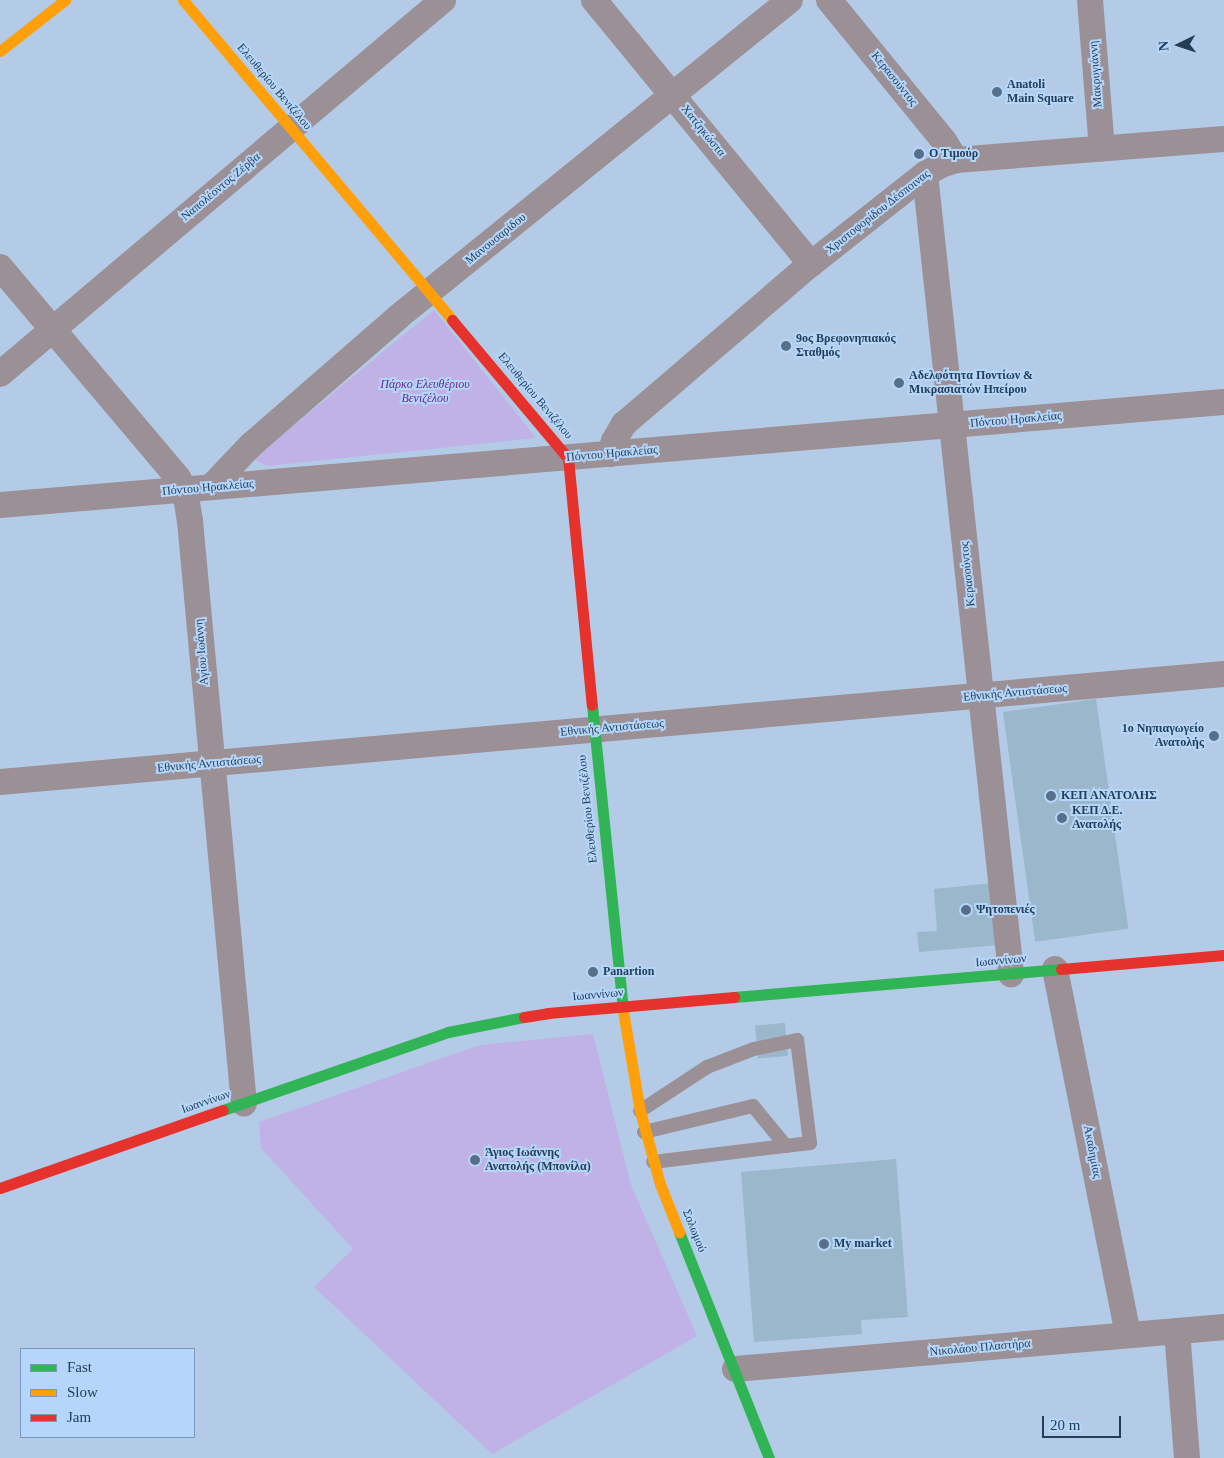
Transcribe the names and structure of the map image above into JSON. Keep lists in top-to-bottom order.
{
  "streets": {
    "street": [
      "Μακρυγιάννη",
      "Κερασούντος",
      "Ελευθερίου Βενιζέλου",
      "Χατζηκώστα",
      "Ναπολέοντος Ζέρβα",
      "Χριστοφορίδου Δέσποινας",
      "Μανουσαρίδου",
      "Πόντου Ηρακλείας",
      "Αγίου Ιωάννη",
      "Εθνικής Αντιστάσεως",
      "Ιωαννίνων",
      "Ακαδημίας",
      "Σολωμού",
      "Νικολάου Πλαστήρα"
    ]
  },
  "crossings": [
    ["Μακρυγιάννη", "Χριστοφορίδου Δέσποινας"],
    ["Κερασούντος", "Χριστοφορίδου Δέσποινας"],
    ["Κερασούντος", "Πόντου Ηρακλείας"],
    ["Κερασούντος", "Εθνικής Αντιστάσεως"],
    ["Κερασούντος", "Ιωαννίνων"],
    ["Ελευθερίου Βενιζέλου", "Ναπολέοντος Ζέρβα"],
    ["Ελευθερίου Βενιζέλου", "Μανουσαρίδου"],
    ["Ελευθερίου Βενιζέλου", "Πόντου Ηρακλείας"],
    ["Ελευθερίου Βενιζέλου", "Εθνικής Αντιστάσεως"],
    ["Ελευθερίου Βενιζέλου", "Ιωαννίνων"],
    ["Ελευθερίου Βενιζέλου", "Σολωμού"],
    ["Χατζηκώστα", "Χριστοφορίδου Δέσποινας"],
    ["Χατζηκώστα", "Μανουσαρίδου"],
    ["Χριστοφορίδου Δέσποινας", "Πόντου Ηρακλείας"],
    ["Μανουσαρίδου", "Πόντου Ηρακλείας"],
    ["Πόντου Ηρακλείας", "Αγίου Ιωάννη"],
    ["Αγίου Ιωάννη", "Εθνικής Αντιστάσεως"],
    ["Αγίου Ιωάννη", "Ιωαννίνων"],
    ["Ιωαννίνων", "Ακαδημίας"],
    ["Ιωαννίνων", "Σολωμού"],
    ["Ακαδημίας", "Νικολάου Πλαστήρα"],
    ["Σολωμού", "Νικολάου Πλαστήρα"]
  ],
  "parks": ["Πάρκο Ελευθέριου Βενιζέλου"],
  "places": [
    "Anatoli Main Square",
    "Ο Τιμούρ",
    "9ος Βρεφονηπιακός Σταθμός",
    "Αδελφότητα Ποντίων & Μικρασιατών Ηπείρου",
    "1ο Νηπιαγωγείο Ανατολής",
    "ΚΕΠ ΑΝΑΤΟΛΗΣ",
    "ΚΕΠ Δ.Ε. Ανατολής",
    "Ψητοπενιές",
    "Panartion",
    "Άγιος Ιωάννης Ανατολής (Μπονίλα)",
    "My market"
  ],
  "legend": ["Fast", "Slow", "Jam"],
  "scale_bar": "20 m",
  "north": "left"
}
